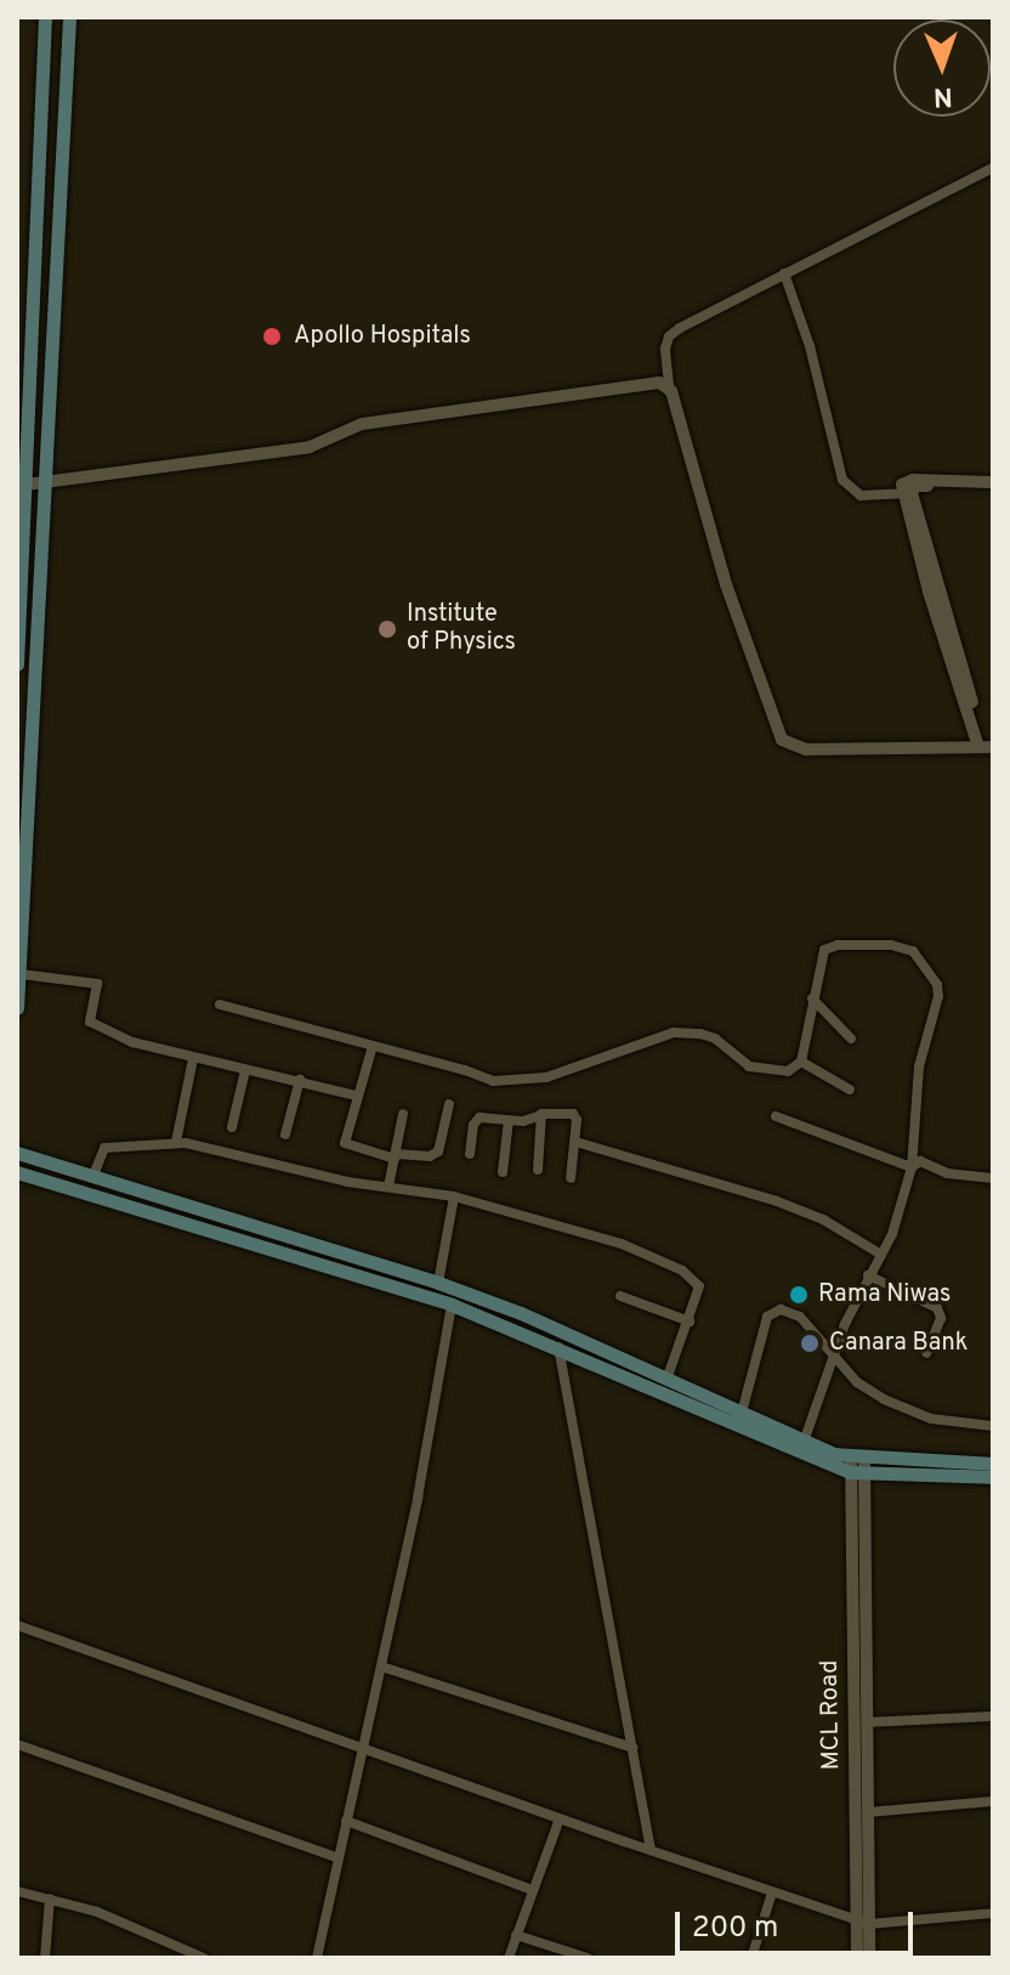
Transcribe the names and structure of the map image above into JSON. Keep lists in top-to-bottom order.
{
  "streets": {
    "street": ["MCL Road"]
  },
  "places": [
    "Apollo Hospitals",
    "Institute of Physics",
    "Rama Niwas",
    "Canara Bank"
  ],
  "scale_bar": "200 m",
  "north": "bottom"
}
